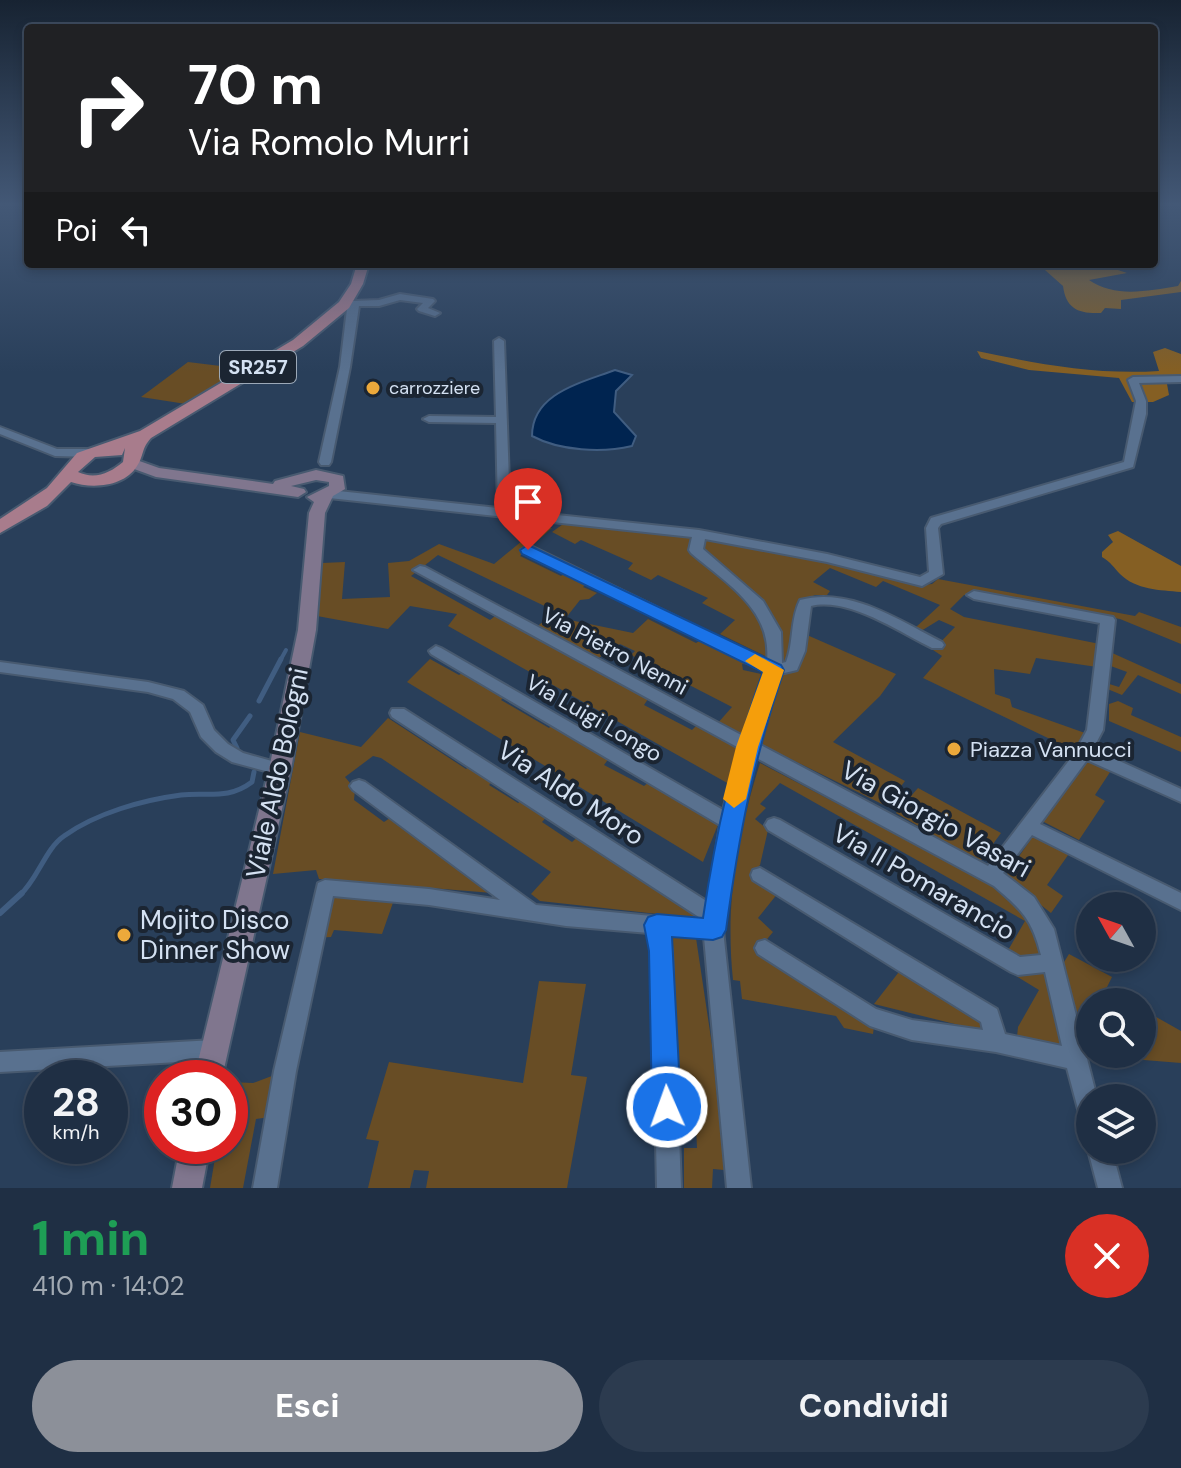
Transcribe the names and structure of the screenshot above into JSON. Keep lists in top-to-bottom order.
{
  "streets": {
    "main road": ["SR257", "Viale Aldo Bologni"],
    "street": [
      "Via Pietro Nenni",
      "Via Luigi Longo",
      "Via Aldo Moro",
      "Via Giorgio Vasari",
      "Via Il Pomarancio"
    ]
  },
  "crossings": [
    ["Via Pietro Nenni", "Via Giorgio Vasari"],
    ["Via Giorgio Vasari", "Via Il Pomarancio"]
  ],
  "places": ["carrozziere", "Piazza Vannucci", "Mojito Disco Dinner Show"],
  "north": "top left",
  "page": {
    "turn": ["70 m", "Via Romolo Murri"],
    "then": "Poi",
    "speed": "28 km/h",
    "limit": "30",
    "heading": ["1 min", "410 m · 14:02"],
    "buttons": ["Esci", "Condividi"]
  }
}
